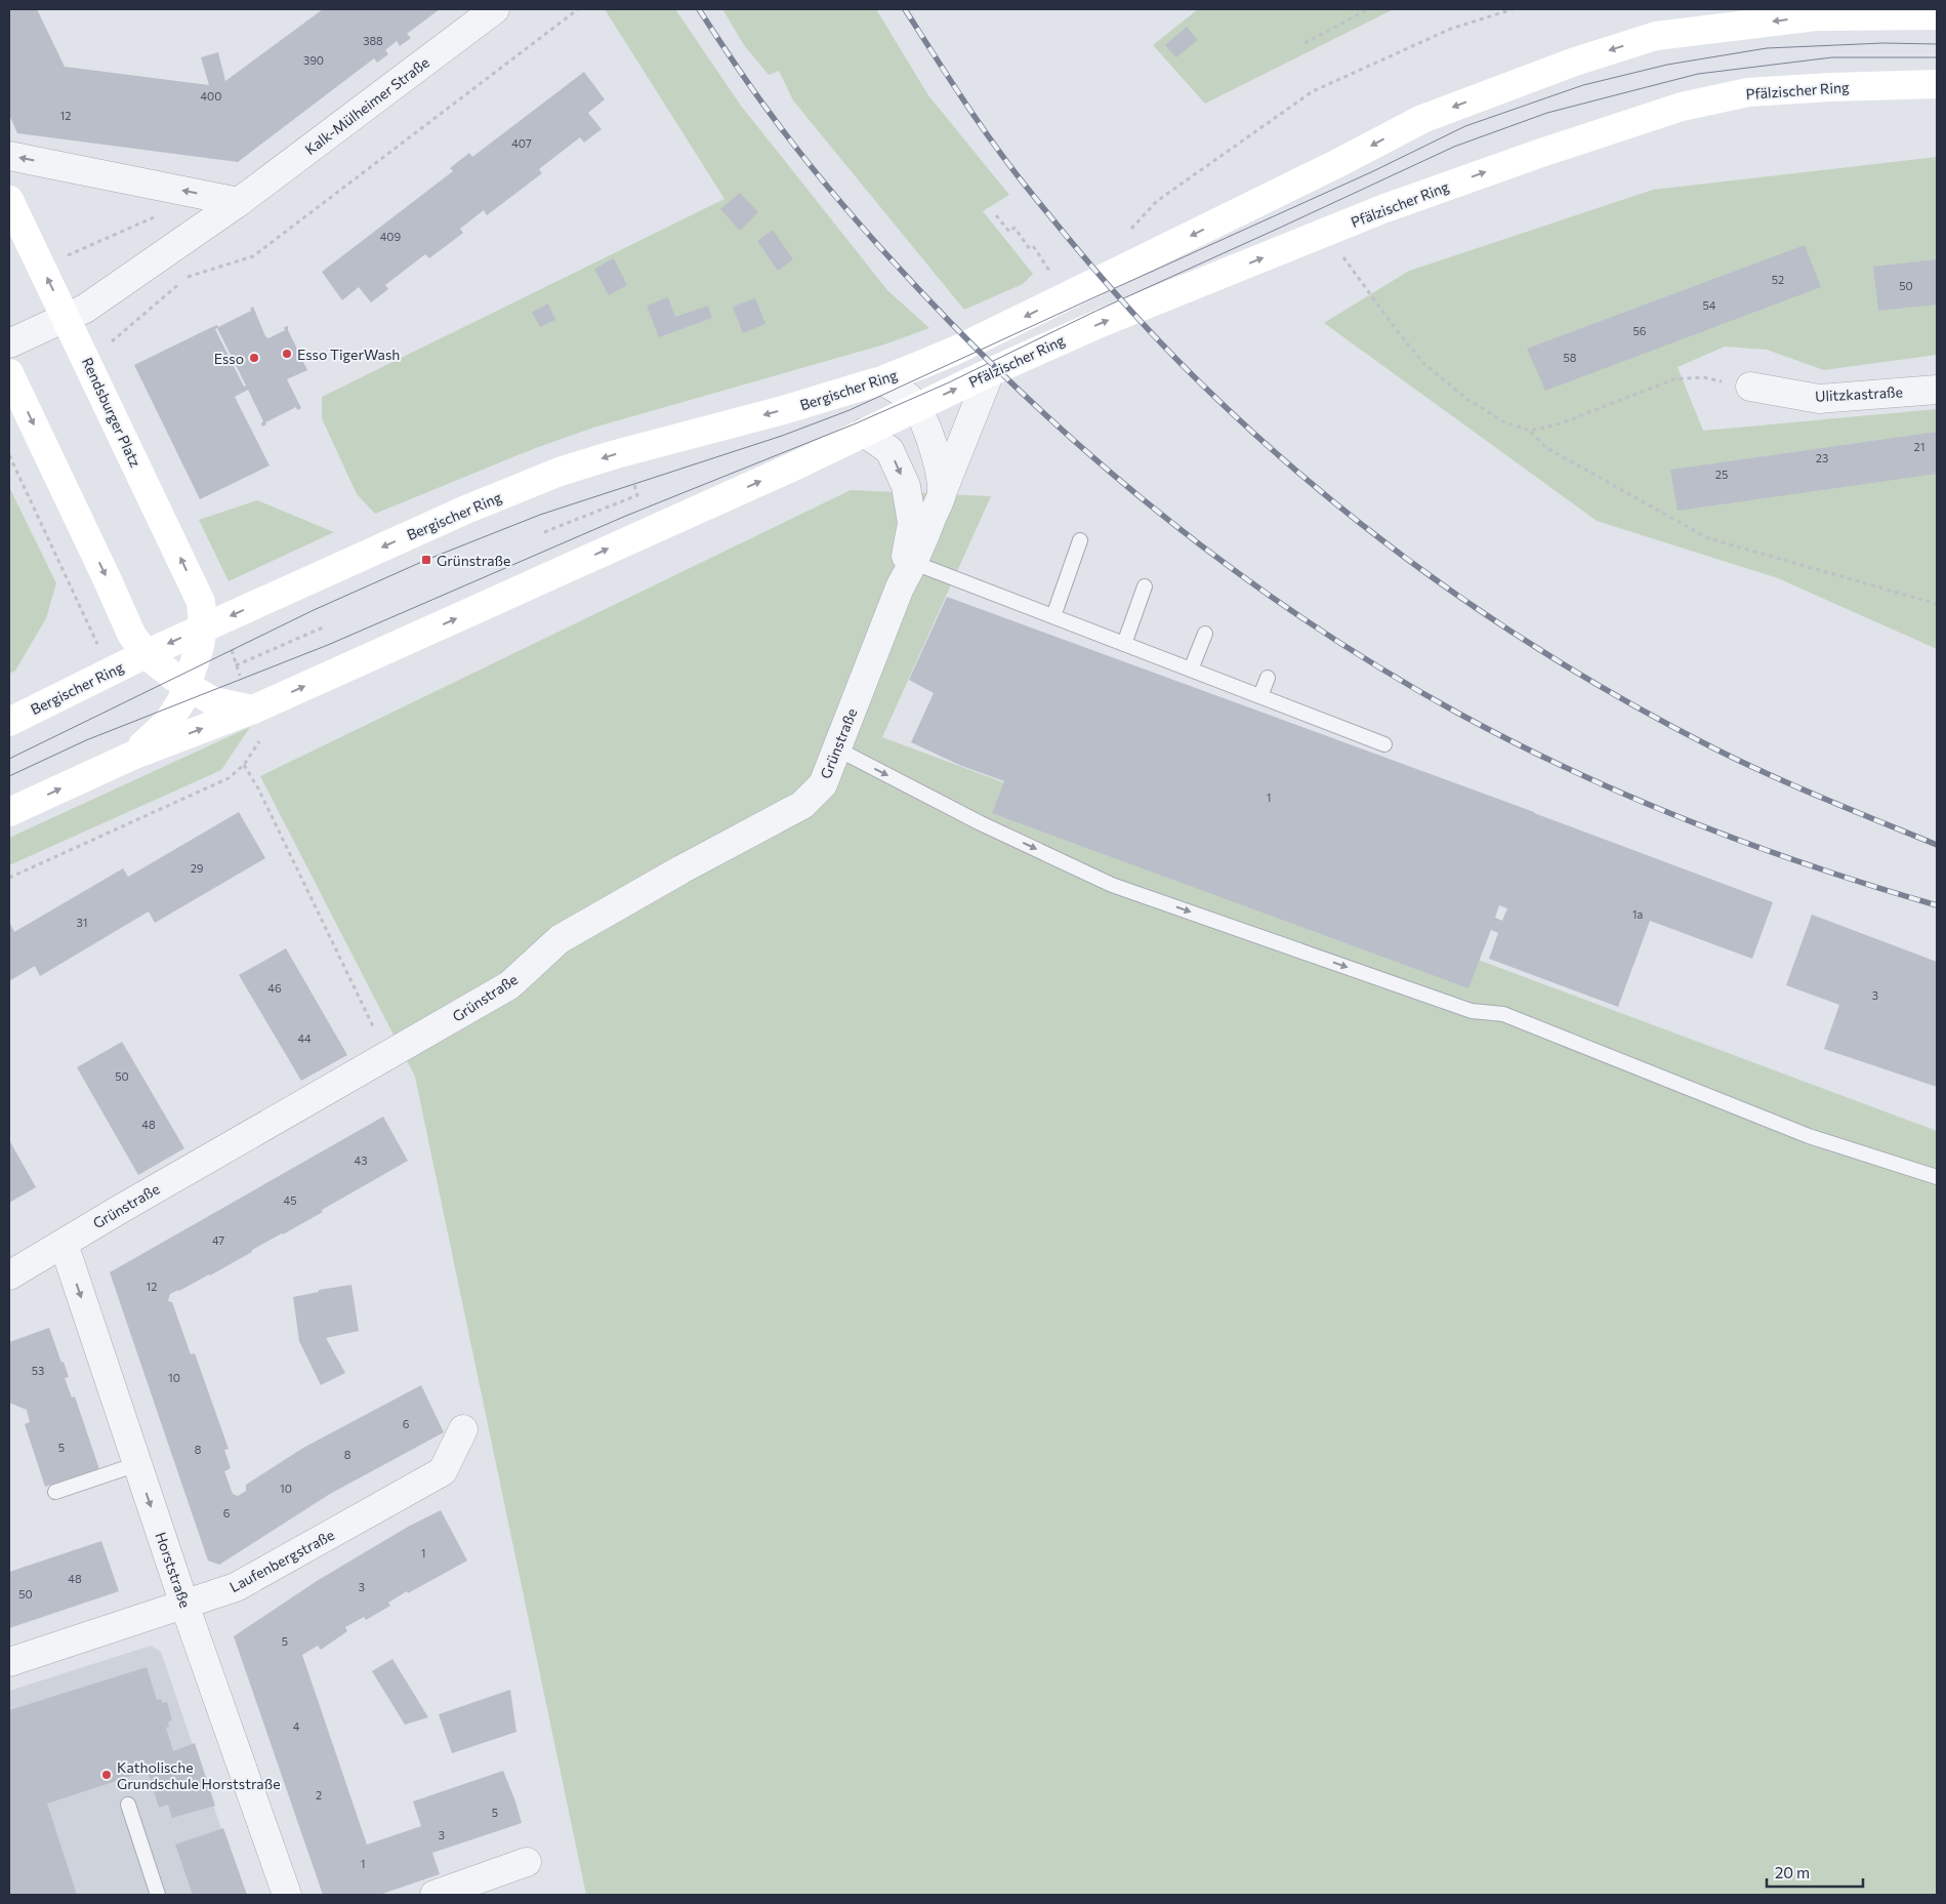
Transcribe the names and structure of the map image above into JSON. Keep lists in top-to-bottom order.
{
  "streets": {
    "main road": ["Pfälzischer Ring", "Bergischer Ring", "Rendsburger Platz"],
    "street": [
      "Kalk-Mülheimer Straße",
      "Ulitzkastraße",
      "Grünstraße",
      "Laufenbergstraße",
      "Horststraße"
    ]
  },
  "crossings": [
    ["Pfälzischer Ring", "Grünstraße"],
    ["Kalk-Mülheimer Straße", "Rendsburger Platz"],
    ["Bergischer Ring", "Rendsburger Platz"],
    ["Bergischer Ring", "Grünstraße"],
    ["Grünstraße", "Horststraße"],
    ["Laufenbergstraße", "Horststraße"]
  ],
  "one_way": ["Pfälzischer Ring", "Horststraße"],
  "places": {
    "other": ["Esso TigerWash", "Esso", "Katholische Grundschule Horststraße"],
    "transit": ["Grünstraße"]
  },
  "house_numbers": [
    "388",
    "390",
    "400",
    "12",
    "407",
    "409",
    "52",
    "50",
    "54",
    "56",
    "58",
    "21",
    "23",
    "25",
    "1",
    "29",
    "1a",
    "31",
    "46",
    "3",
    "44",
    "50",
    "48",
    "43",
    "45",
    "47",
    "12",
    "53",
    "10",
    "6",
    "5",
    "8",
    "8",
    "10",
    "6",
    "1",
    "48",
    "3",
    "50",
    "5",
    "4",
    "2",
    "5",
    "3",
    "1"
  ],
  "scale_bar": "20 m"
}
